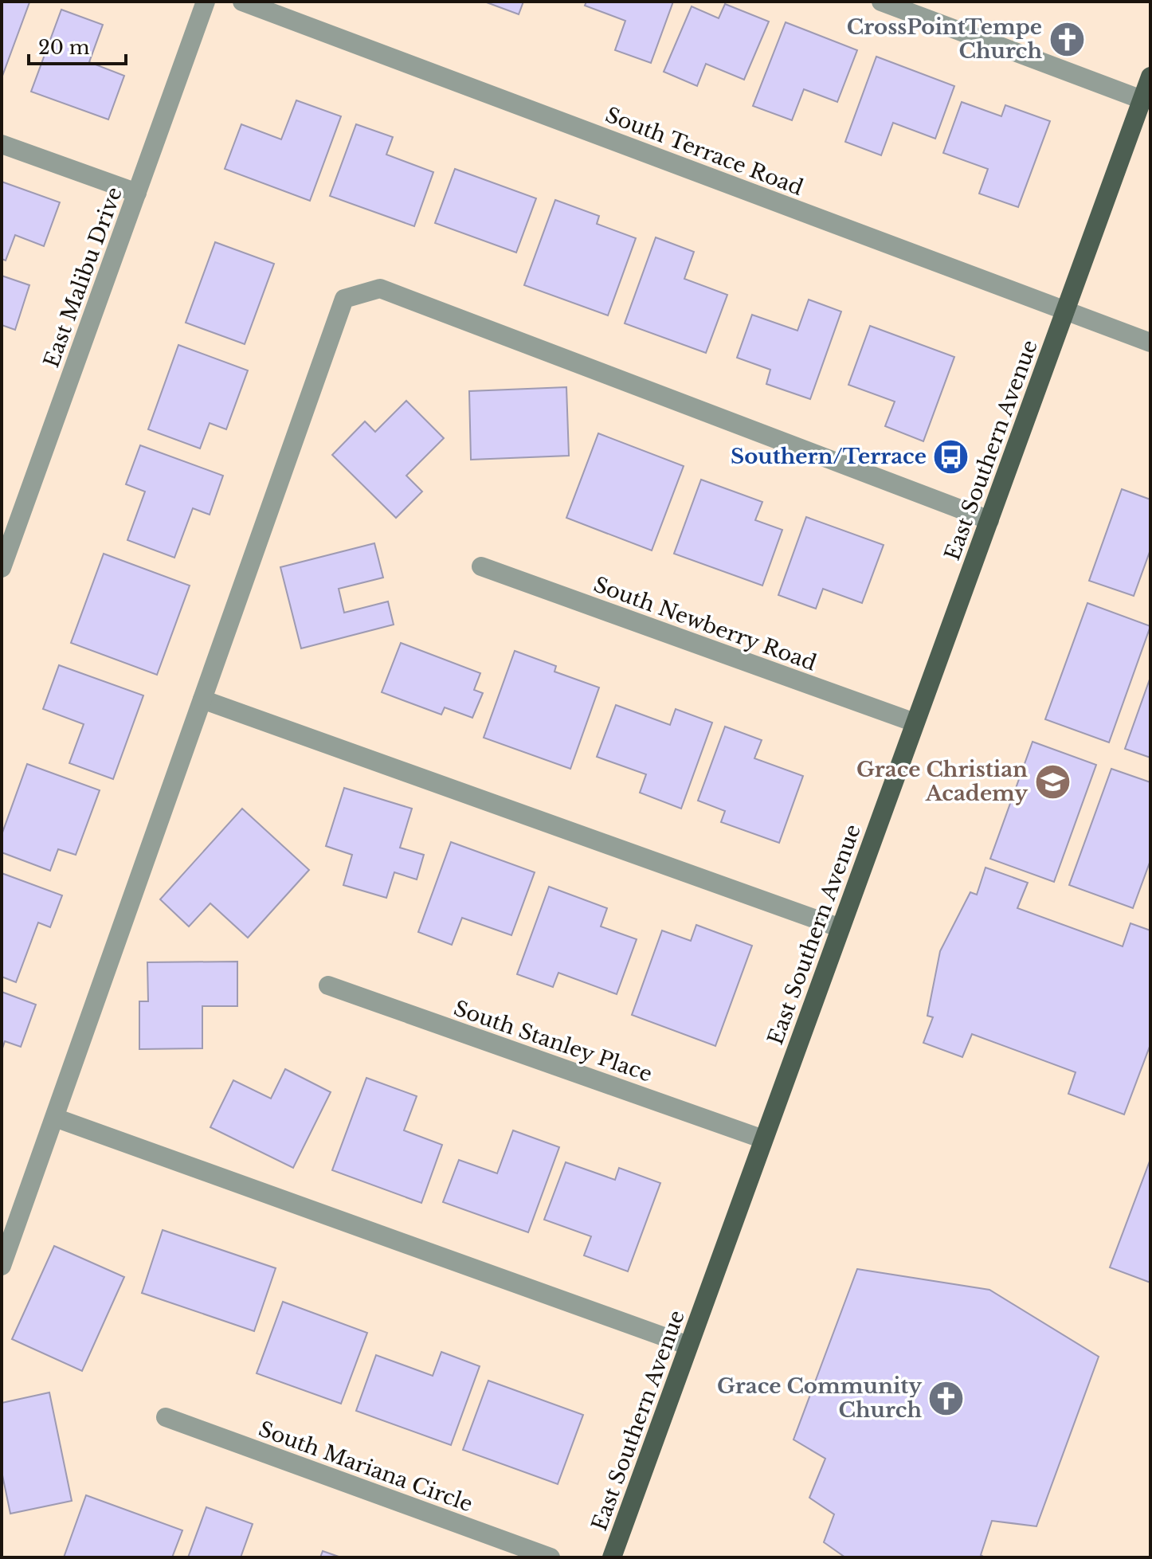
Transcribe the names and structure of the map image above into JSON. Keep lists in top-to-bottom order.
{
  "streets": {
    "main road": ["East Southern Avenue"],
    "street": [
      "South Terrace Road",
      "East Malibu Drive",
      "South Newberry Road",
      "South Stanley Place",
      "South Mariana Circle"
    ]
  },
  "crossings": [
    ["South Terrace Road", "East Southern Avenue"],
    ["East Southern Avenue", "South Newberry Road"],
    ["East Southern Avenue", "South Stanley Place"]
  ],
  "places": {
    "church": ["CrossPointTempe Church", "Grace Community Church"],
    "bus stop": ["Southern/Terrace"],
    "school or university": ["Grace Christian Academy"]
  },
  "scale_bar": "20 m"
}
